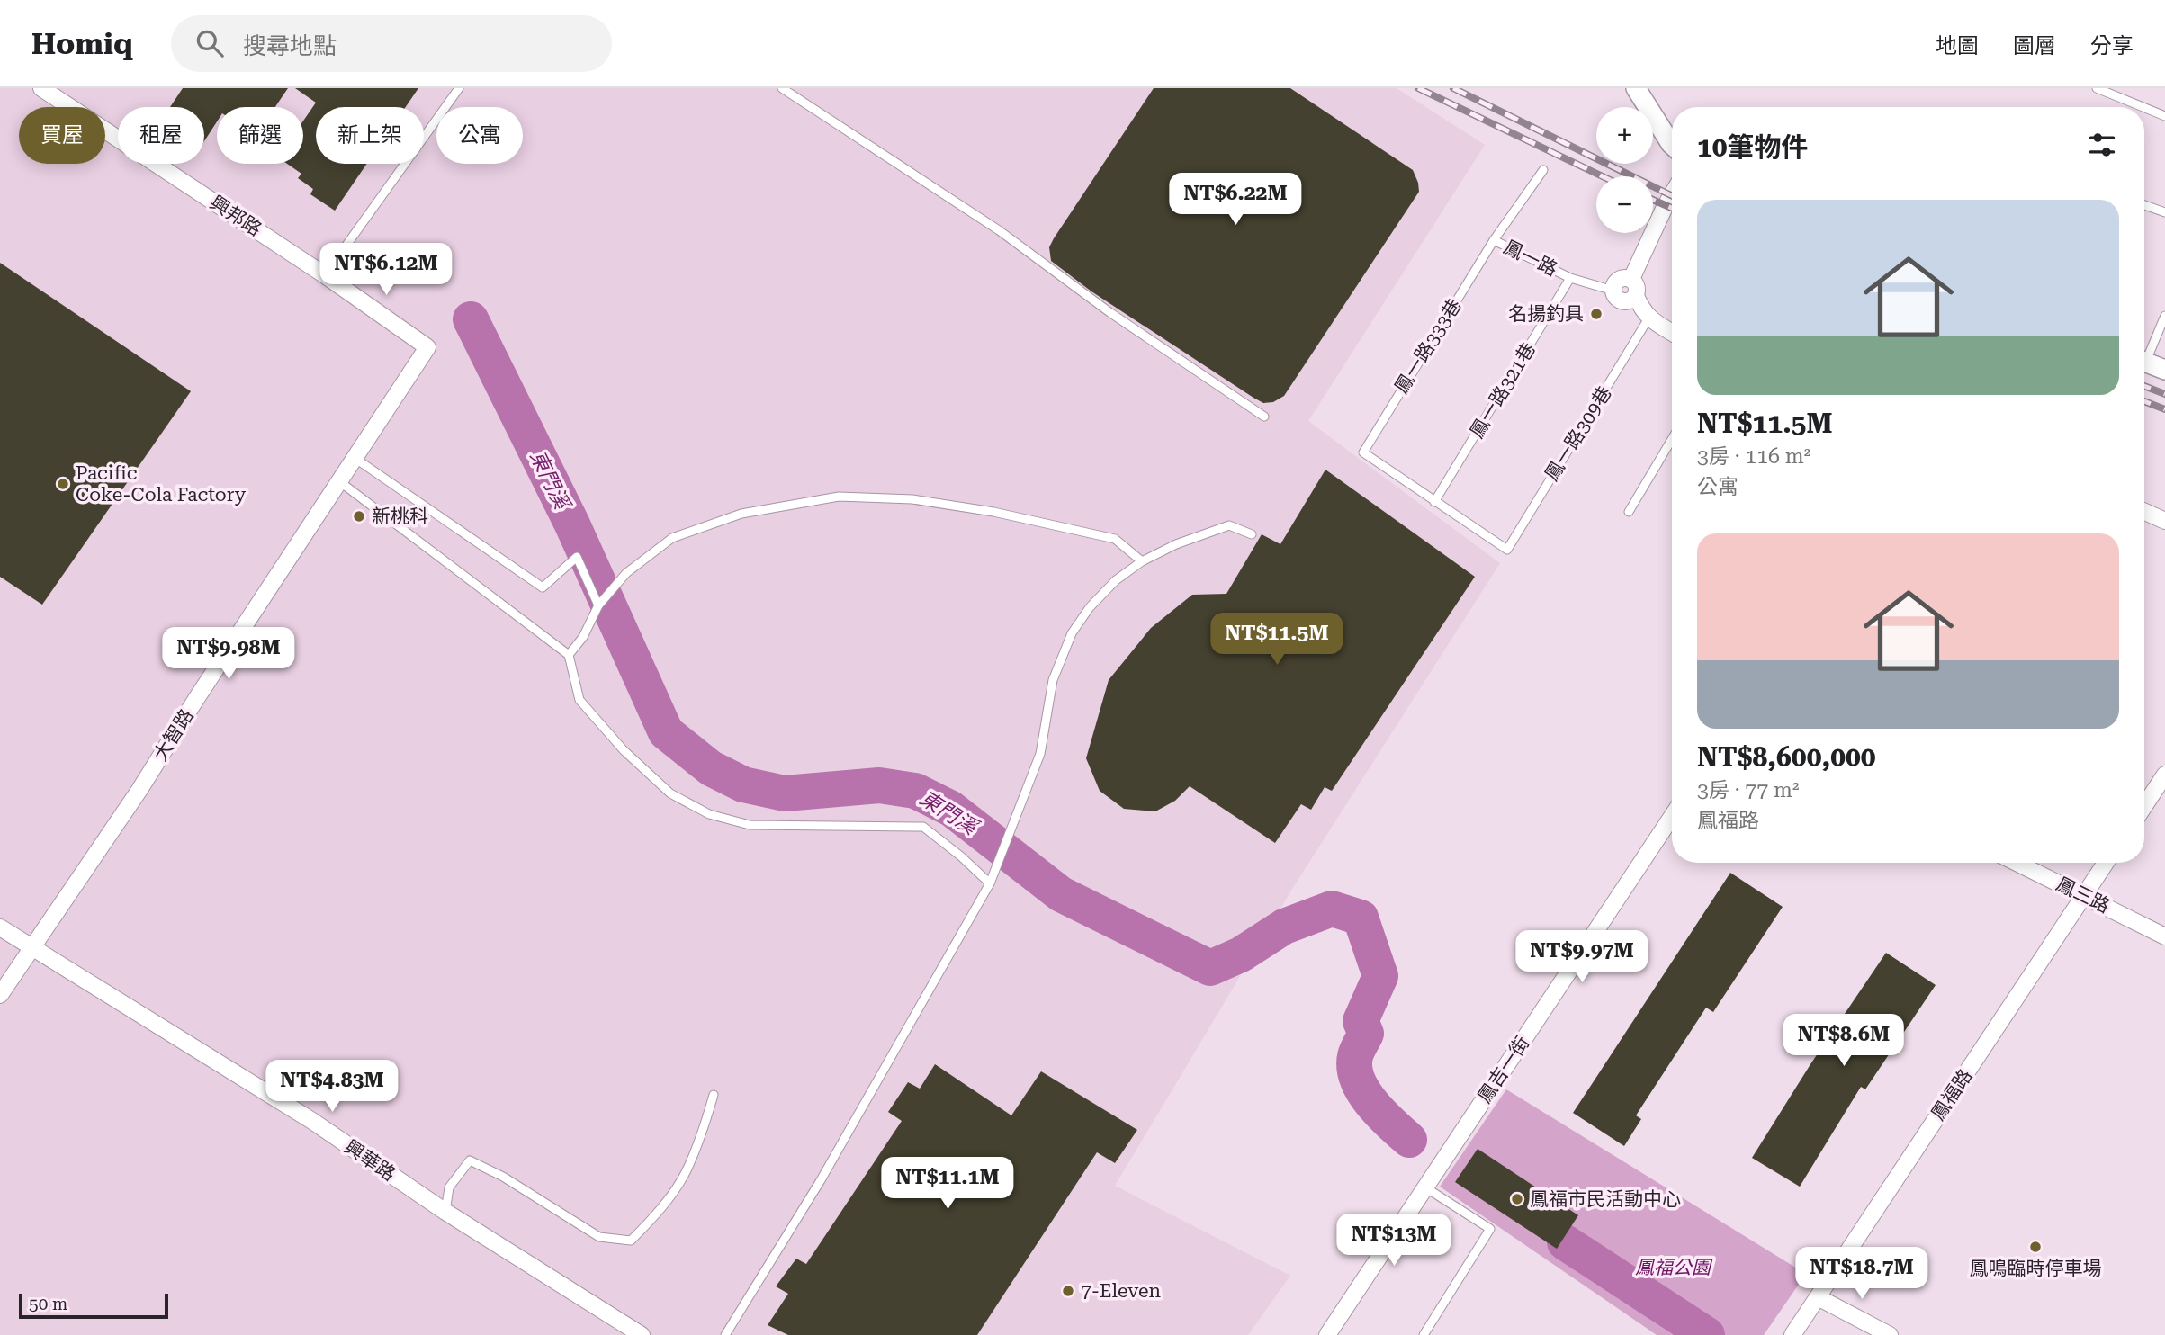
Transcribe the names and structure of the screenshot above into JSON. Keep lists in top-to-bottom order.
{
  "streets": {
    "street": [
      "興邦路",
      "鳳一路",
      "大智路",
      "鳳三路",
      "鳳吉一街",
      "鳳福路",
      "興華路"
    ],
    "lane": ["鳳一路333巷", "鳳一路321巷", "鳳一路309巷"]
  },
  "crossings": [
    ["興邦路", "大智路"],
    ["鳳一路", "鳳一路333巷"],
    ["鳳一路", "鳳一路321巷"],
    ["鳳一路333巷", "鳳一路321巷"],
    ["鳳一路333巷", "鳳一路309巷"],
    ["鳳一路321巷", "鳳一路309巷"],
    ["大智路", "興華路"],
    ["鳳三路", "鳳福路"]
  ],
  "water": ["東門溪"],
  "parks": ["鳳福公園"],
  "places": [
    "名揚釣具",
    "Pacific Coke-Cola Factory",
    "新桃科",
    "鳳福市民活動中心",
    "鳳鳴臨時停車場",
    "7-Eleven"
  ],
  "scale_bar": "50 m",
  "page": {
    "header": "Homiq",
    "search": "搜尋地點",
    "nav": ["地圖", "圖層", "分享"],
    "map_buttons": ["+", "−"],
    "chip": [
      "買屋",
      "租屋",
      "篩選",
      "新上架",
      "公寓"
    ],
    "heading": "10筆物件",
    "price": [
      "NT$6.22M",
      "NT$6.12M",
      "NT$11.5M",
      "NT$9.98M",
      "NT$9.97M",
      "NT$8.6M",
      "NT$4.83M",
      "NT$11.1M",
      "NT$13M",
      "NT$18.7M"
    ],
    "list": [
      {
        "name": "NT$11.5M",
        "note": "3房 · 116 m² · 公寓"
      },
      {
        "name": "NT$8,600,000",
        "note": "3房 · 77 m² · 鳳福路"
      }
    ],
    "scale": "50 m"
  }
}
